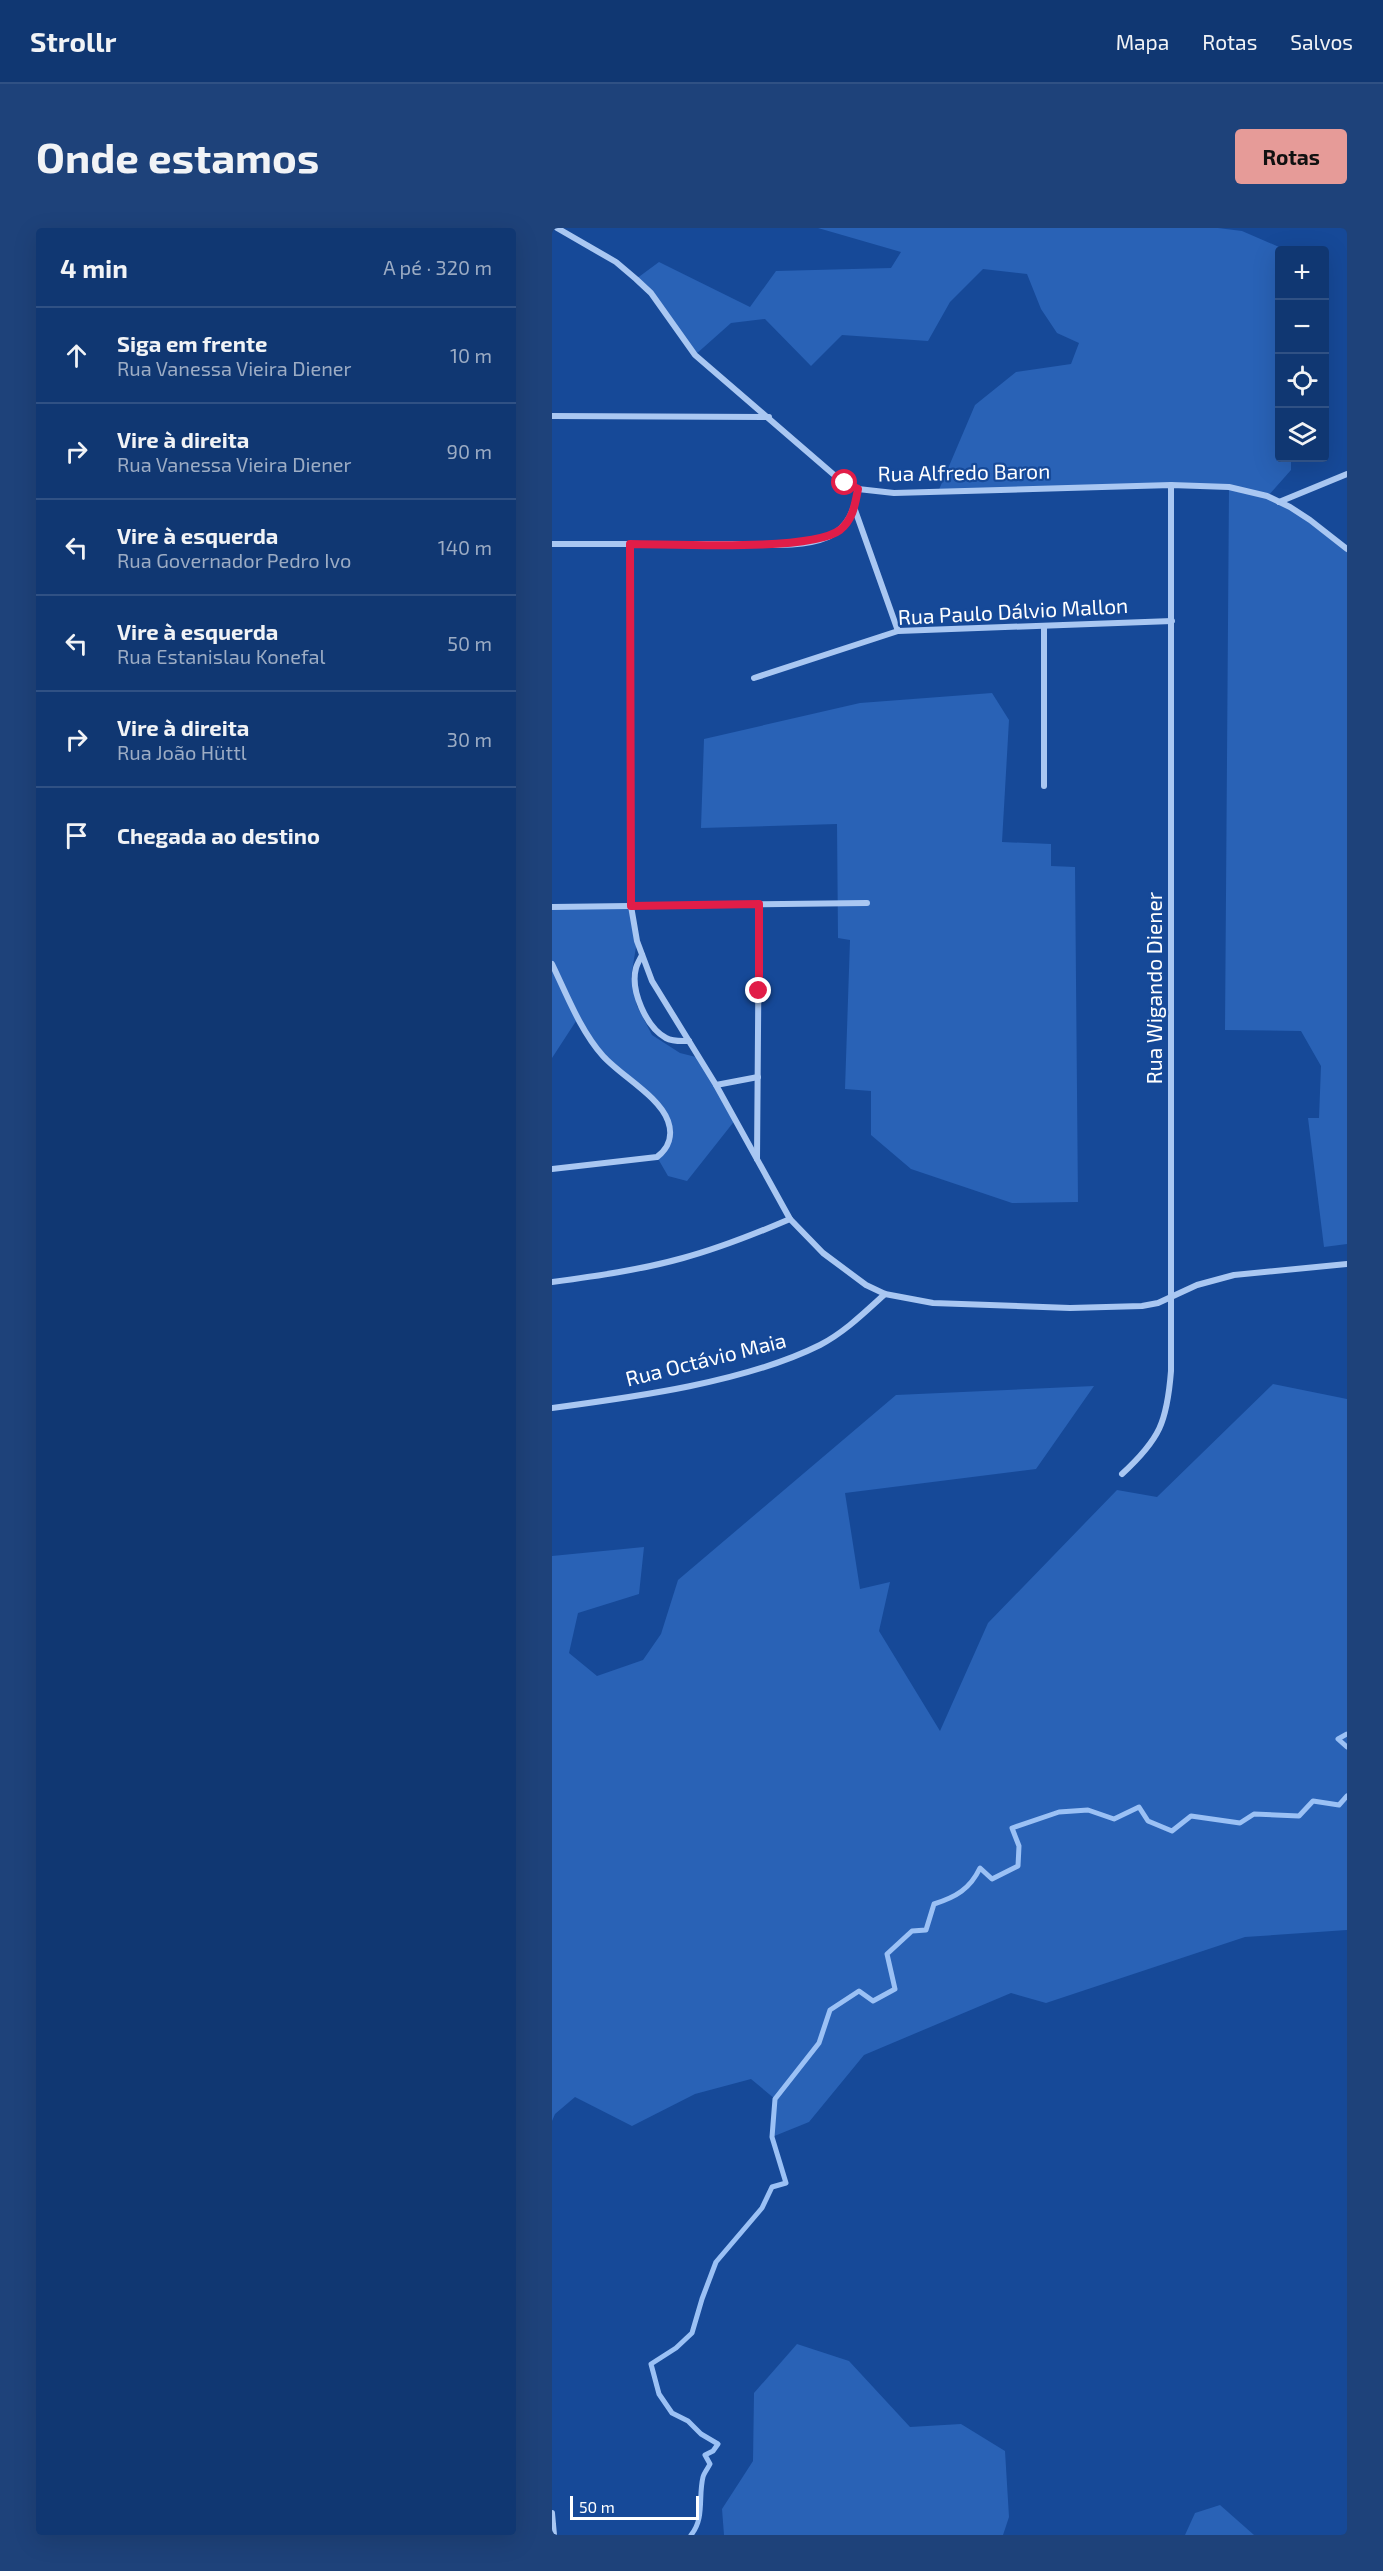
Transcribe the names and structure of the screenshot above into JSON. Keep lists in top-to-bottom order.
{
  "streets": {
    "street": [
      "Rua Alfredo Baron",
      "Rua Paulo Dálvio Mallon",
      "Rua Wigando Diener",
      "Rua Octávio Maia"
    ]
  },
  "crossings": [
    ["Rua Alfredo Baron", "Rua Wigando Diener"],
    ["Rua Paulo Dálvio Mallon", "Rua Wigando Diener"]
  ],
  "scale_bar": "50 m",
  "page": {
    "header": "Strollr",
    "nav": ["Mapa", "Rotas", "Salvos"],
    "buttons": "Rotas",
    "title": "Onde estamos",
    "heading": ["4 min", "A pé · 320 m"],
    "map_buttons": ["+", "−"],
    "list": [
      ["Siga em frente", "Rua Vanessa Vieira Diener", "10 m"],
      ["Vire à direita", "Rua Vanessa Vieira Diener", "90 m"],
      ["Vire à esquerda", "Rua Governador Pedro Ivo", "140 m"],
      ["Vire à esquerda", "Rua Estanislau Konefal", "50 m"],
      ["Vire à direita", "Rua João Hüttl", "30 m"],
      "Chegada ao destino"
    ],
    "scale": "50 m"
  }
}
